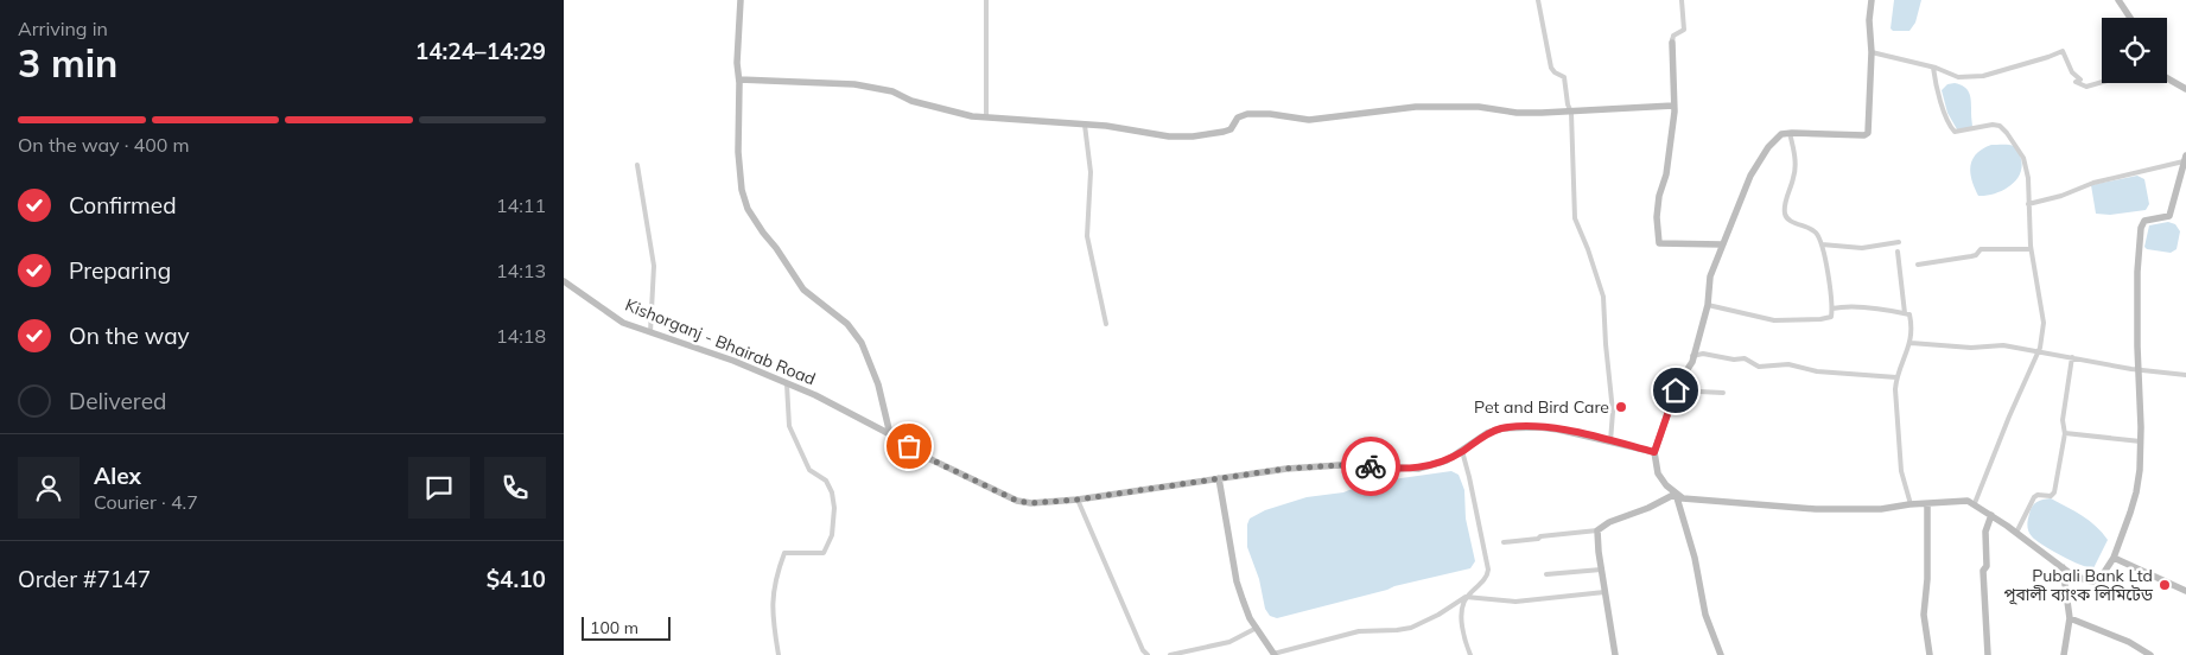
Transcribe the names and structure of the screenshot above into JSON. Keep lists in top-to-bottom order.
{
  "streets": {
    "street": ["Kishorganj - Bhairab Road"]
  },
  "places": ["Pet and Bird Care", "Pubali Bank Ltd পূবালী ব্যাংক লিমিটেড"],
  "scale_bar": "100 m",
  "page": {
    "heading": ["3 min", "Arriving in", "14:24–14:29"],
    "panel": [
      "Alex",
      "Courier · 4.7",
      "Order #7147",
      "$4.10"
    ],
    "bar": "On the way · 400 m",
    "list": [
      ["Confirmed", "14:11"],
      ["Preparing", "14:13"],
      ["On the way", "14:18"],
      "Delivered"
    ],
    "scale": "100 m"
  }
}
